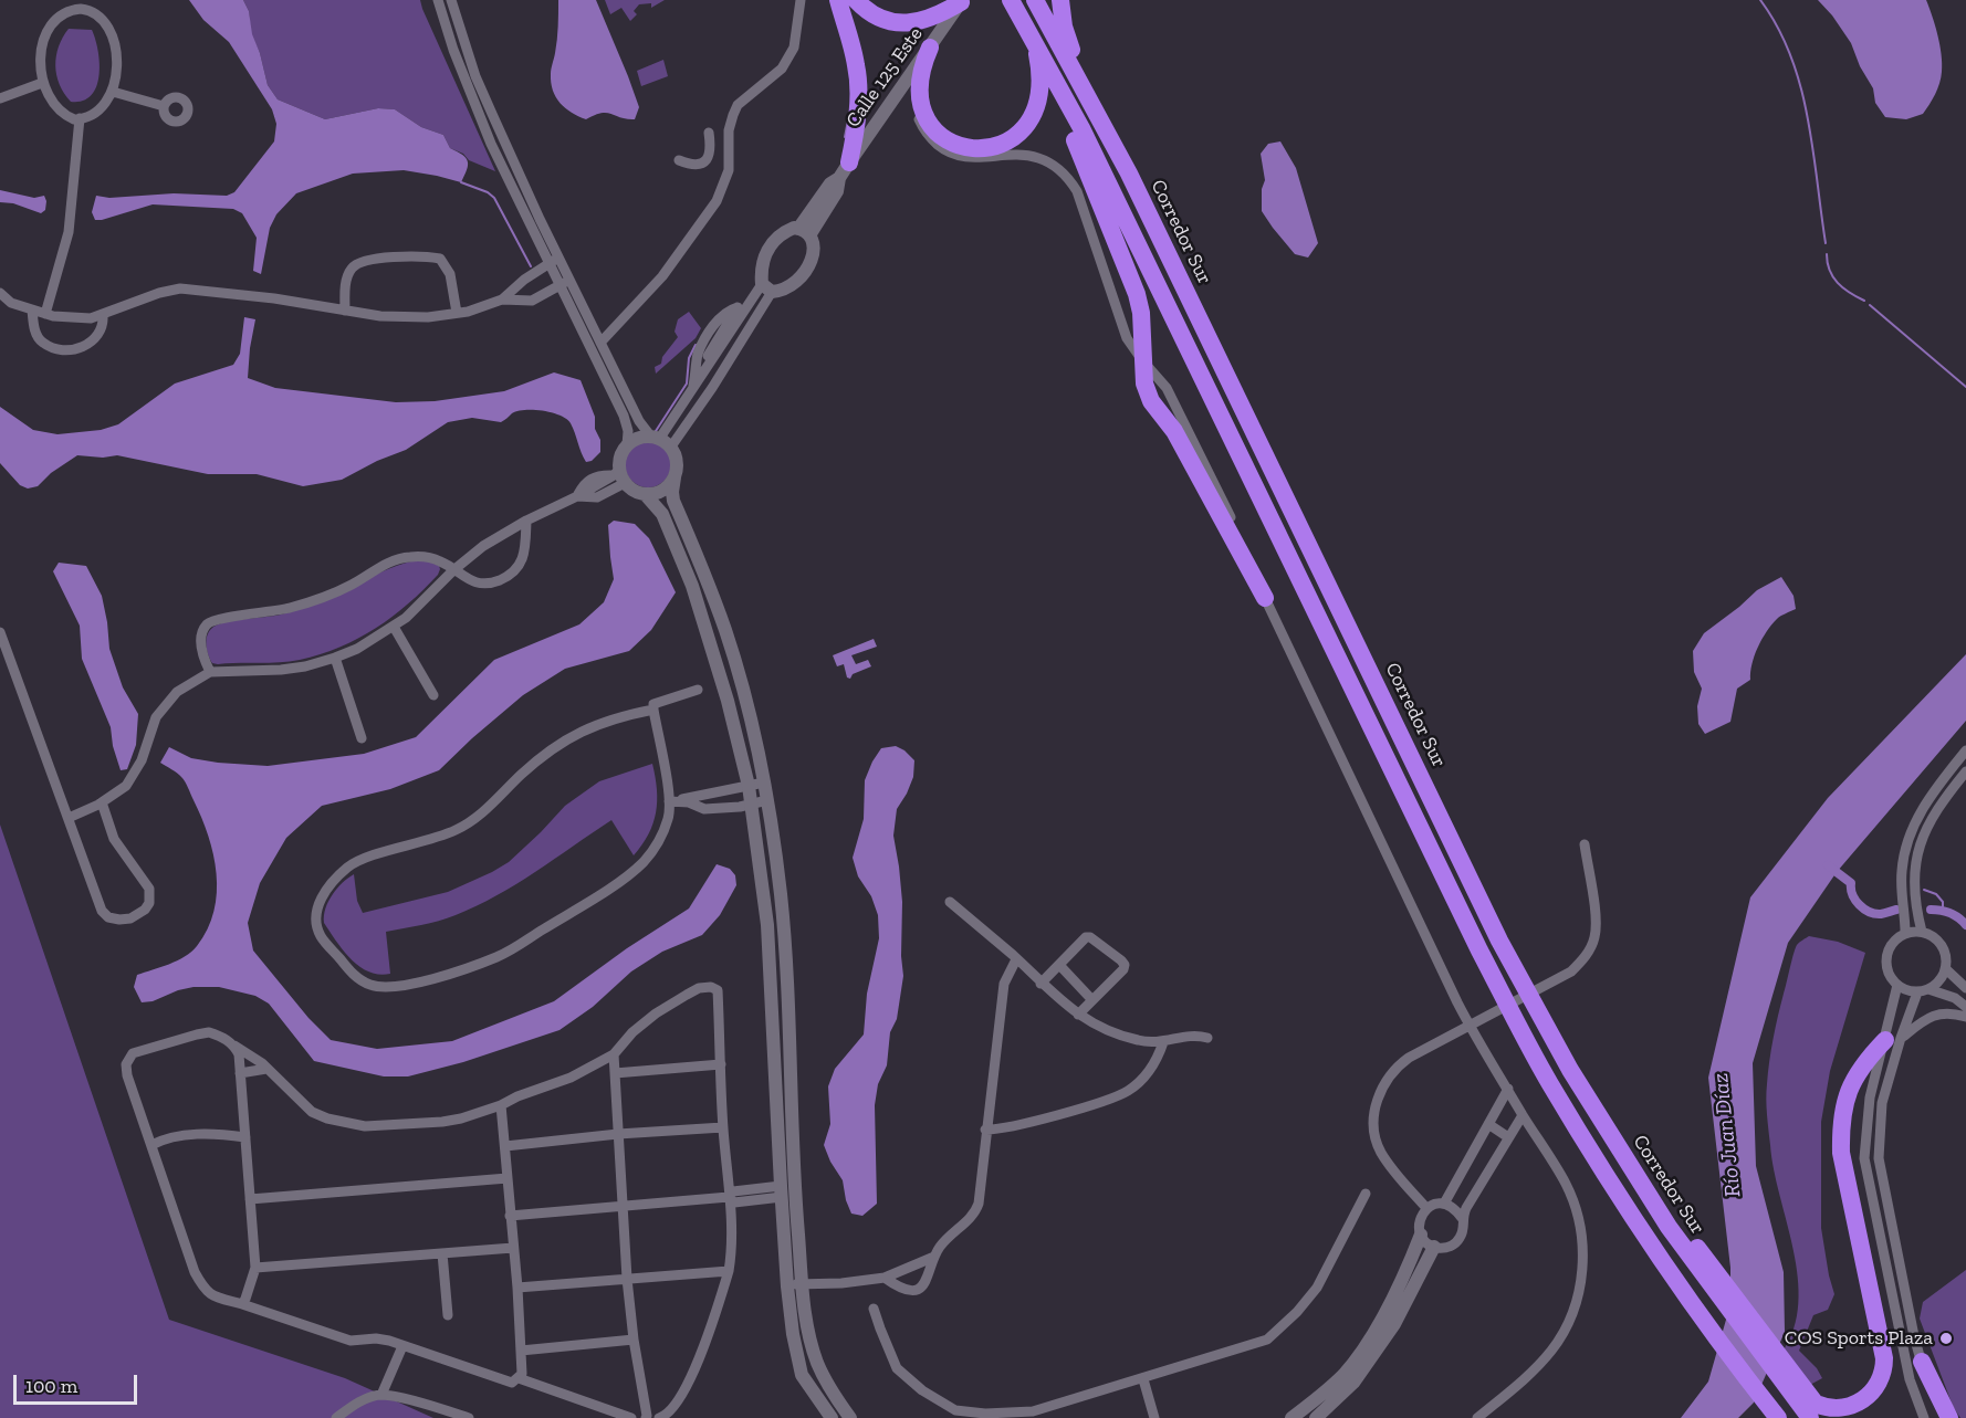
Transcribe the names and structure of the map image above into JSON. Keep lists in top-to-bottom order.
{
  "streets": {
    "highway": ["Corredor Sur"],
    "street": ["Calle 125 Este"]
  },
  "water": ["Río Juan Díaz"],
  "places": ["COS Sports Plaza"],
  "scale_bar": "100 m"
}
